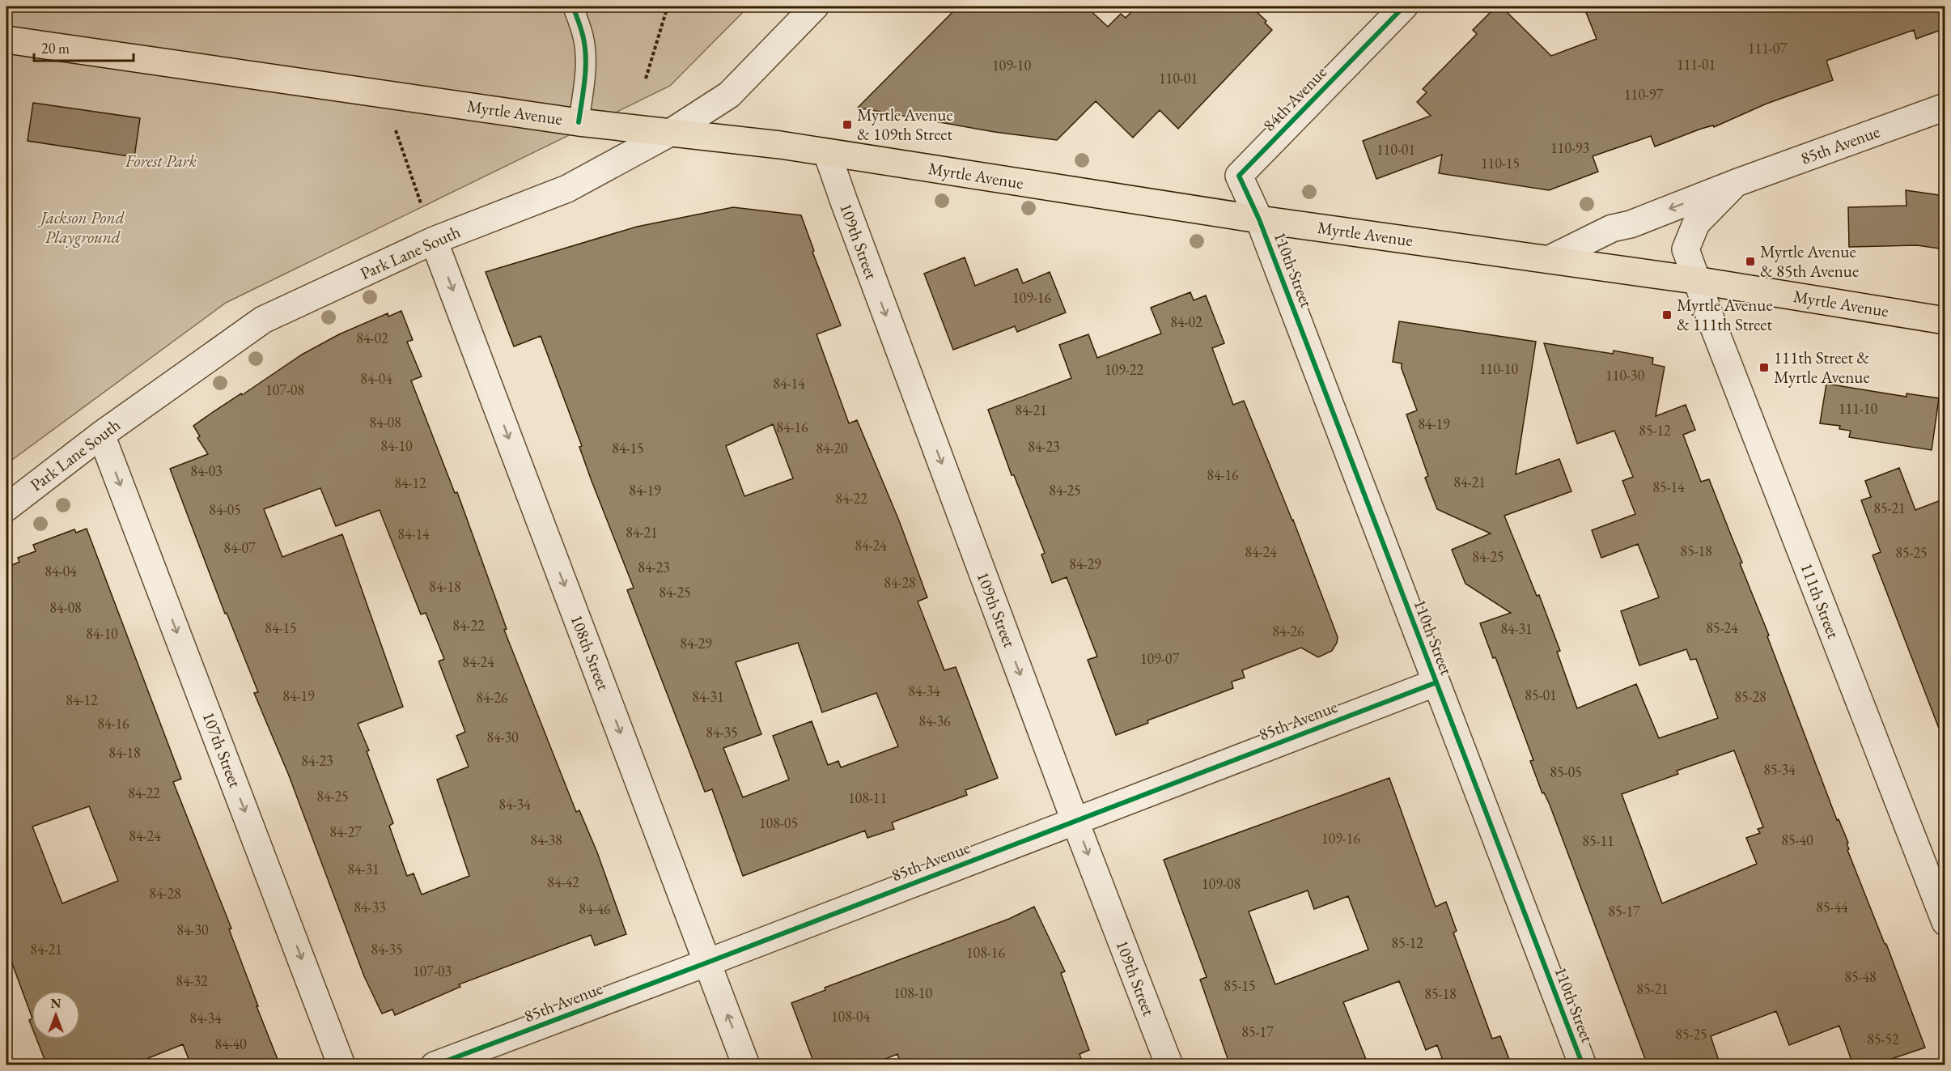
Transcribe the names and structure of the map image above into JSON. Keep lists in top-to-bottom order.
{
  "streets": {
    "main road": ["Myrtle Avenue"],
    "street": [
      "84th Avenue",
      "85th Avenue",
      "109th Street",
      "Park Lane South",
      "110th Street",
      "111th Street",
      "108th Street",
      "107th Street"
    ]
  },
  "crossings": [
    ["84th Avenue", "Myrtle Avenue"],
    ["84th Avenue", "110th Street"],
    ["Myrtle Avenue", "85th Avenue"],
    ["Myrtle Avenue", "109th Street"],
    ["Myrtle Avenue", "Park Lane South"],
    ["Myrtle Avenue", "110th Street"],
    ["Myrtle Avenue", "111th Street"],
    ["85th Avenue", "109th Street"],
    ["85th Avenue", "110th Street"],
    ["85th Avenue", "111th Street"],
    ["85th Avenue", "108th Street"],
    ["Park Lane South", "108th Street"],
    ["Park Lane South", "107th Street"]
  ],
  "one_way": ["109th Street", "107th Street"],
  "parks": ["Forest Park", "Jackson Pond Playground"],
  "places": {
    "transit": [
      "Myrtle Avenue & 109th Street",
      "Myrtle Avenue & 85th Avenue",
      "Myrtle Avenue & 111th Street",
      "111th Street & Myrtle Avenue"
    ]
  },
  "house_numbers": [
    "111-07",
    "111-01",
    "109-10",
    "110-01",
    "110-97",
    "110-93",
    "110-01",
    "110-15",
    "109-16",
    "84-02",
    "84-02",
    "110-10",
    "109-22",
    "110-30",
    "84-04",
    "84-14",
    "107-08",
    "111-10",
    "84-21",
    "84-08",
    "84-19",
    "84-16",
    "85-12",
    "84-10",
    "84-23",
    "84-15",
    "84-20",
    "84-03",
    "84-16",
    "84-21",
    "84-12",
    "85-14",
    "84-19",
    "84-25",
    "84-22",
    "85-21",
    "84-05",
    "84-21",
    "84-14",
    "84-24",
    "84-07",
    "85-18",
    "84-24",
    "85-25",
    "84-25",
    "84-29",
    "84-23",
    "84-04",
    "84-28",
    "84-18",
    "84-25",
    "84-08",
    "84-22",
    "84-15",
    "85-24",
    "84-31",
    "84-26",
    "84-10",
    "84-29",
    "109-07",
    "84-24",
    "84-34",
    "85-01",
    "84-19",
    "84-31",
    "85-28",
    "84-26",
    "84-12",
    "84-36",
    "84-16",
    "84-35",
    "84-30",
    "84-18",
    "84-23",
    "85-34",
    "85-05",
    "84-22",
    "84-25",
    "108-11",
    "84-34",
    "108-05",
    "84-27",
    "84-24",
    "109-16",
    "84-38",
    "85-40",
    "85-11",
    "84-31",
    "84-42",
    "109-08",
    "84-28",
    "84-33",
    "85-44",
    "84-46",
    "85-17",
    "84-30",
    "85-12",
    "84-21",
    "84-35",
    "108-16",
    "107-03",
    "85-48",
    "84-32",
    "85-15",
    "85-21",
    "108-10",
    "85-18",
    "108-04",
    "84-34",
    "85-17",
    "85-25",
    "85-52",
    "84-40"
  ],
  "scale_bar": "20 m",
  "north": "top"
}
